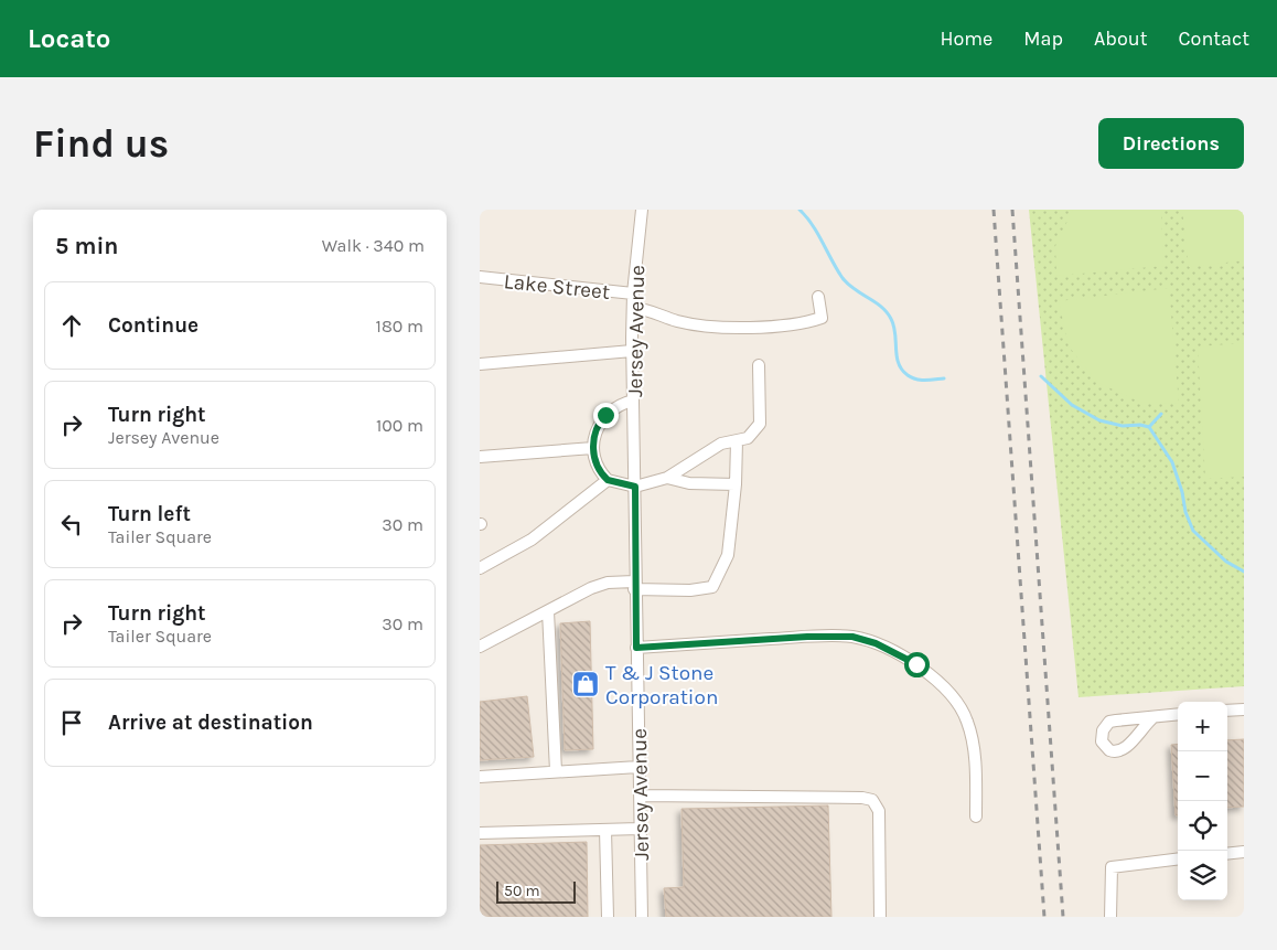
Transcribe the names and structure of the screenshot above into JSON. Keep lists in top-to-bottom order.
{
  "streets": {
    "street": ["Lake Street", "Jersey Avenue"]
  },
  "crossings": [
    ["Lake Street", "Jersey Avenue"]
  ],
  "places": {
    "shop": ["T & J Stone Corporation"]
  },
  "scale_bar": "50 m",
  "page": {
    "header": "Locato",
    "nav": [
      "Home",
      "Map",
      "About",
      "Contact"
    ],
    "buttons": "Directions",
    "title": "Find us",
    "heading": ["5 min", "Walk · 340 m"],
    "list": [
      ["Continue", "180 m"],
      ["Turn right", "Jersey Avenue", "100 m"],
      ["Turn left", "Tailer Square", "30 m"],
      ["Turn right", "Tailer Square", "30 m"],
      "Arrive at destination"
    ],
    "map_buttons": ["+", "−"],
    "scale": "50 m"
  }
}
